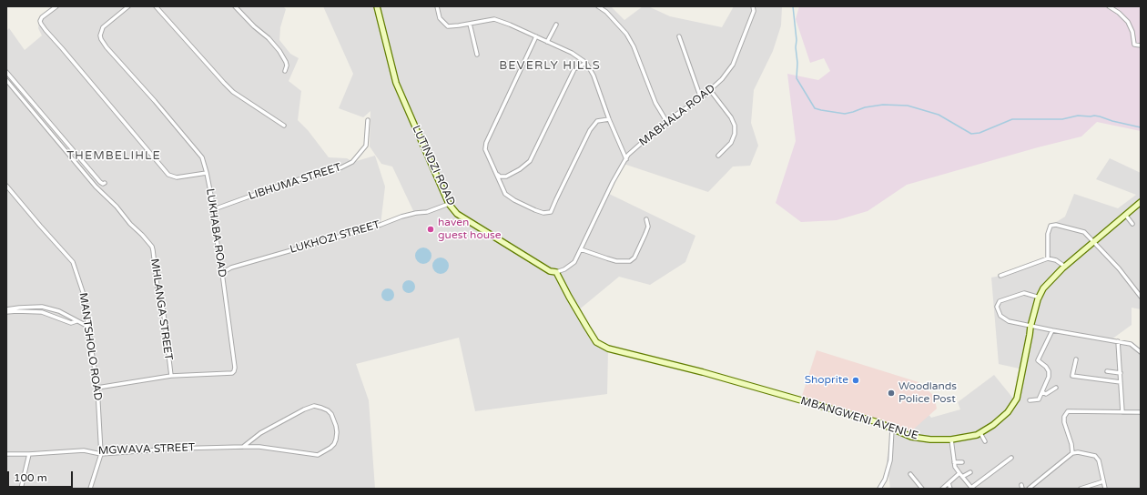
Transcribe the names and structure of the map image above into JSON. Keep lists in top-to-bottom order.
{
  "streets": {
    "street": [
      "MABHALA ROAD",
      "LUTINDZI ROAD",
      "LIBHUMA STREET",
      "LUKHABA ROAD",
      "LUKHOZI STREET",
      "MHLANGA STREET",
      "MANTSHOLO ROAD",
      "MBANGWENI AVENUE",
      "MGWAVA STREET"
    ]
  },
  "crossings": [
    ["MABHALA ROAD", "LUTINDZI ROAD"],
    ["MABHALA ROAD", "MBANGWENI AVENUE"],
    ["LUTINDZI ROAD", "LUKHOZI STREET"],
    ["LUTINDZI ROAD", "MBANGWENI AVENUE"],
    ["LIBHUMA STREET", "LUKHABA ROAD"],
    ["LUKHABA ROAD", "LUKHOZI STREET"],
    ["LUKHABA ROAD", "MHLANGA STREET"],
    ["LUKHABA ROAD", "MANTSHOLO ROAD"],
    ["MANTSHOLO ROAD", "MGWAVA STREET"]
  ],
  "districts": ["BEVERLY HILLS", "THEMBELIHLE"],
  "places": ["haven guest house", "Shoprite", "Woodlands Police Post"],
  "scale_bar": "100 m"
}
